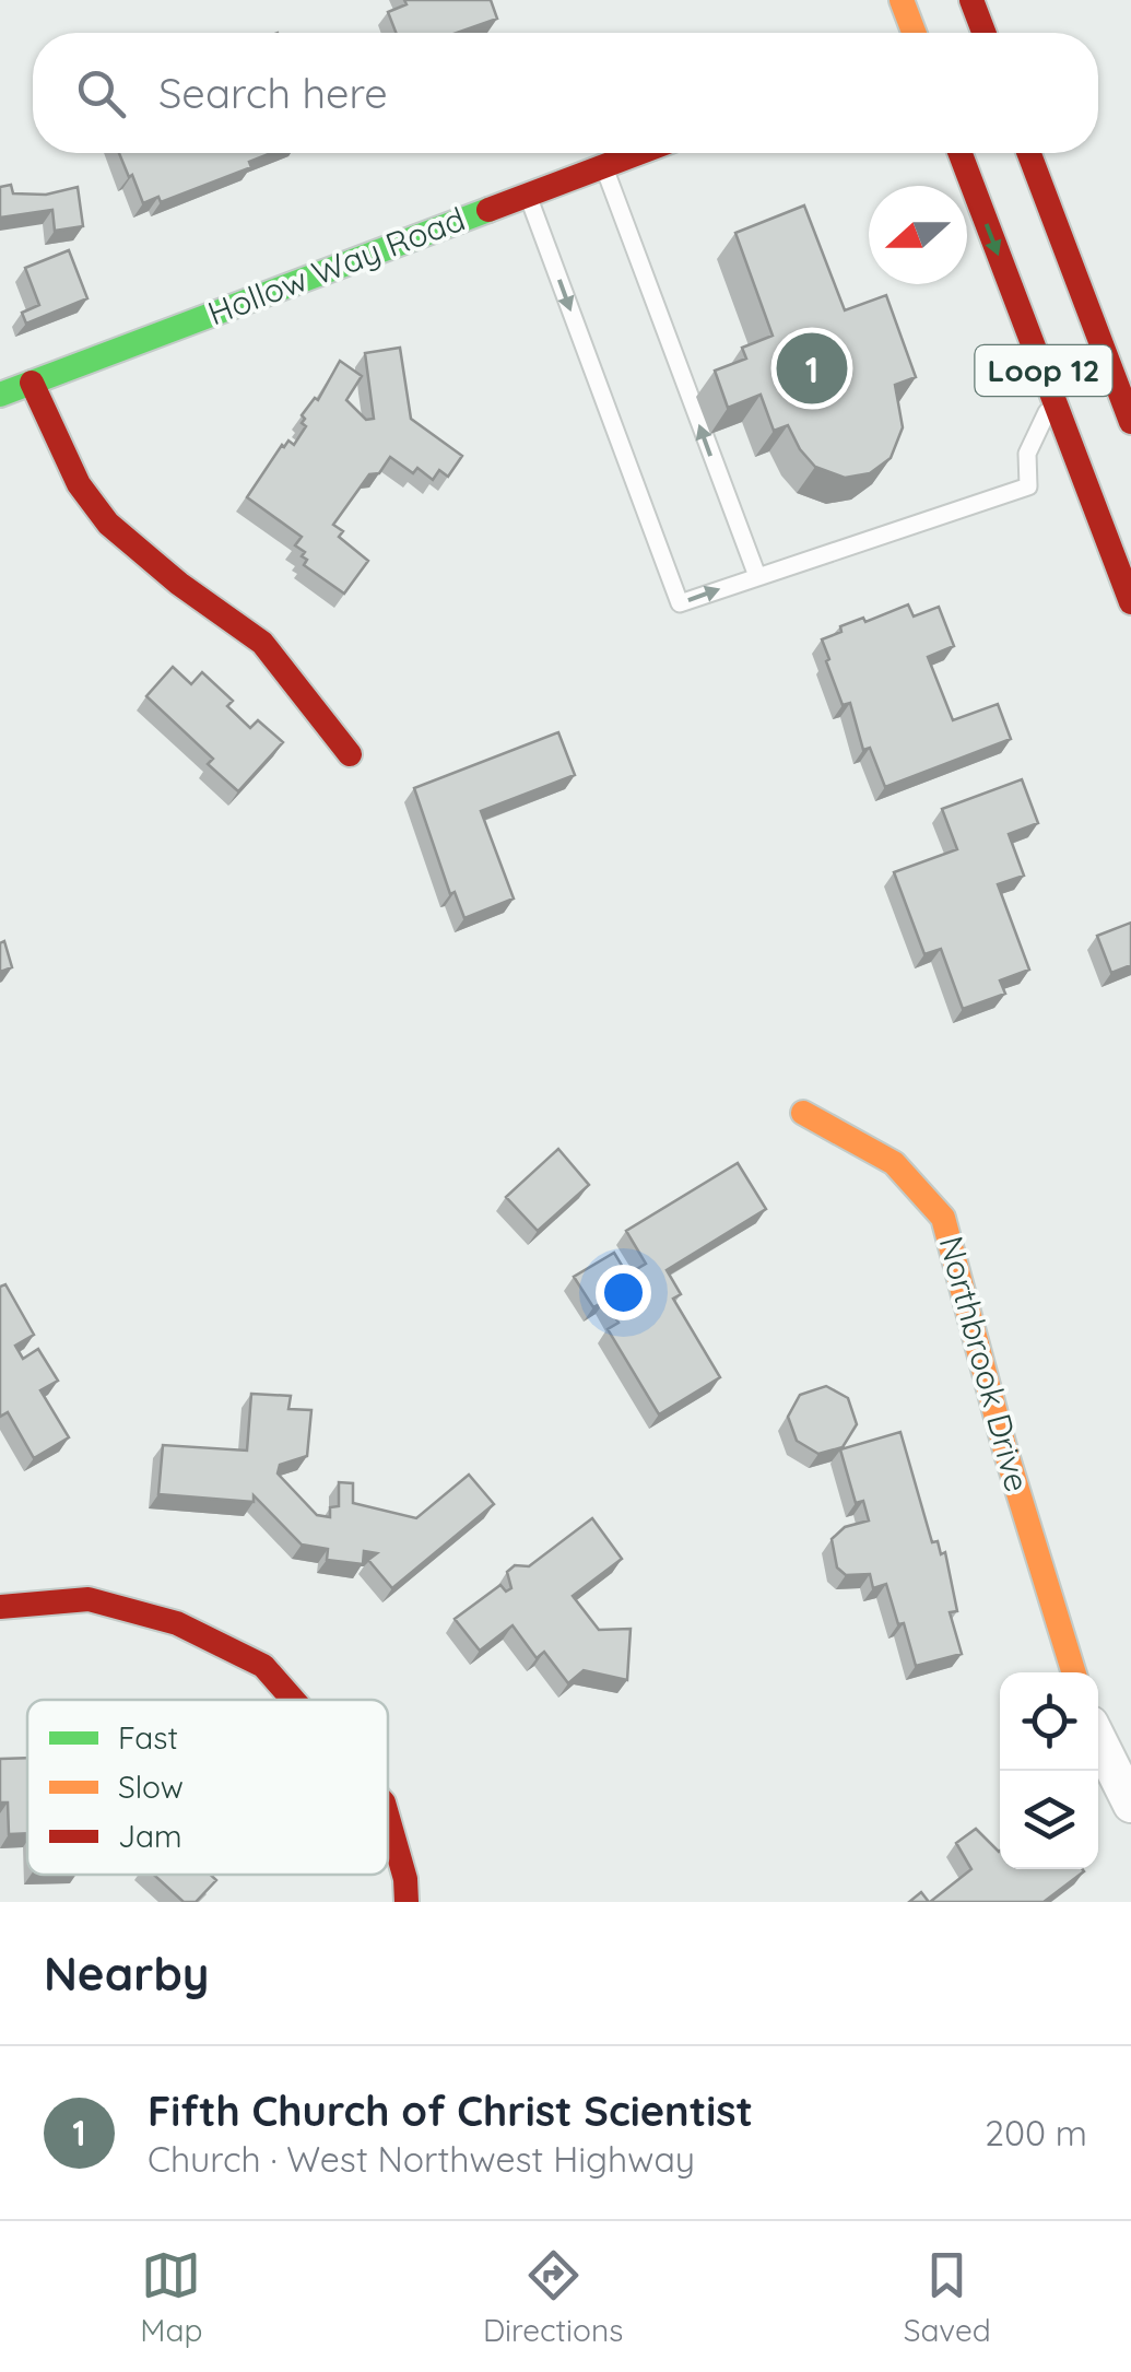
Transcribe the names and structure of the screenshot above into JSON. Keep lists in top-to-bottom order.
{
  "streets": {
    "street": ["Hollow Way Road", "Loop 12", "Northbrook Drive"]
  },
  "legend": ["Fast", "Slow", "Jam"],
  "north": "left",
  "page": {
    "search": "Search here",
    "pins": "1",
    "heading": "Nearby",
    "list": [
      {
        "mark": "1",
        "name": "Fifth Church of Christ Scientist",
        "note": "Church · West Northwest Highway",
        "value": "200 m"
      }
    ],
    "nav": ["Map", "Directions", "Saved"]
  }
}
